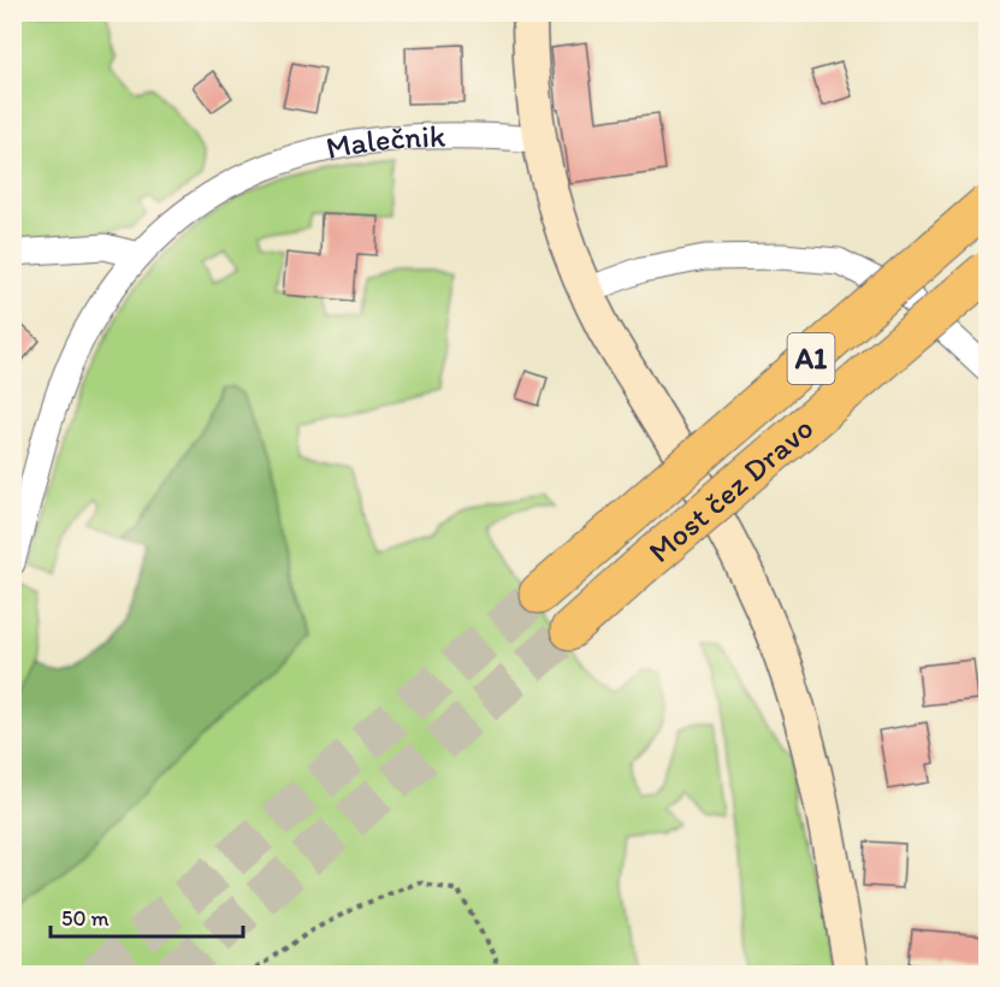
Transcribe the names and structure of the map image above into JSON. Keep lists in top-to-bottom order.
{
  "streets": {
    "highway": ["A1", "Most čez Dravo"],
    "street": ["Malečnik"]
  },
  "scale_bar": "50 m"
}
